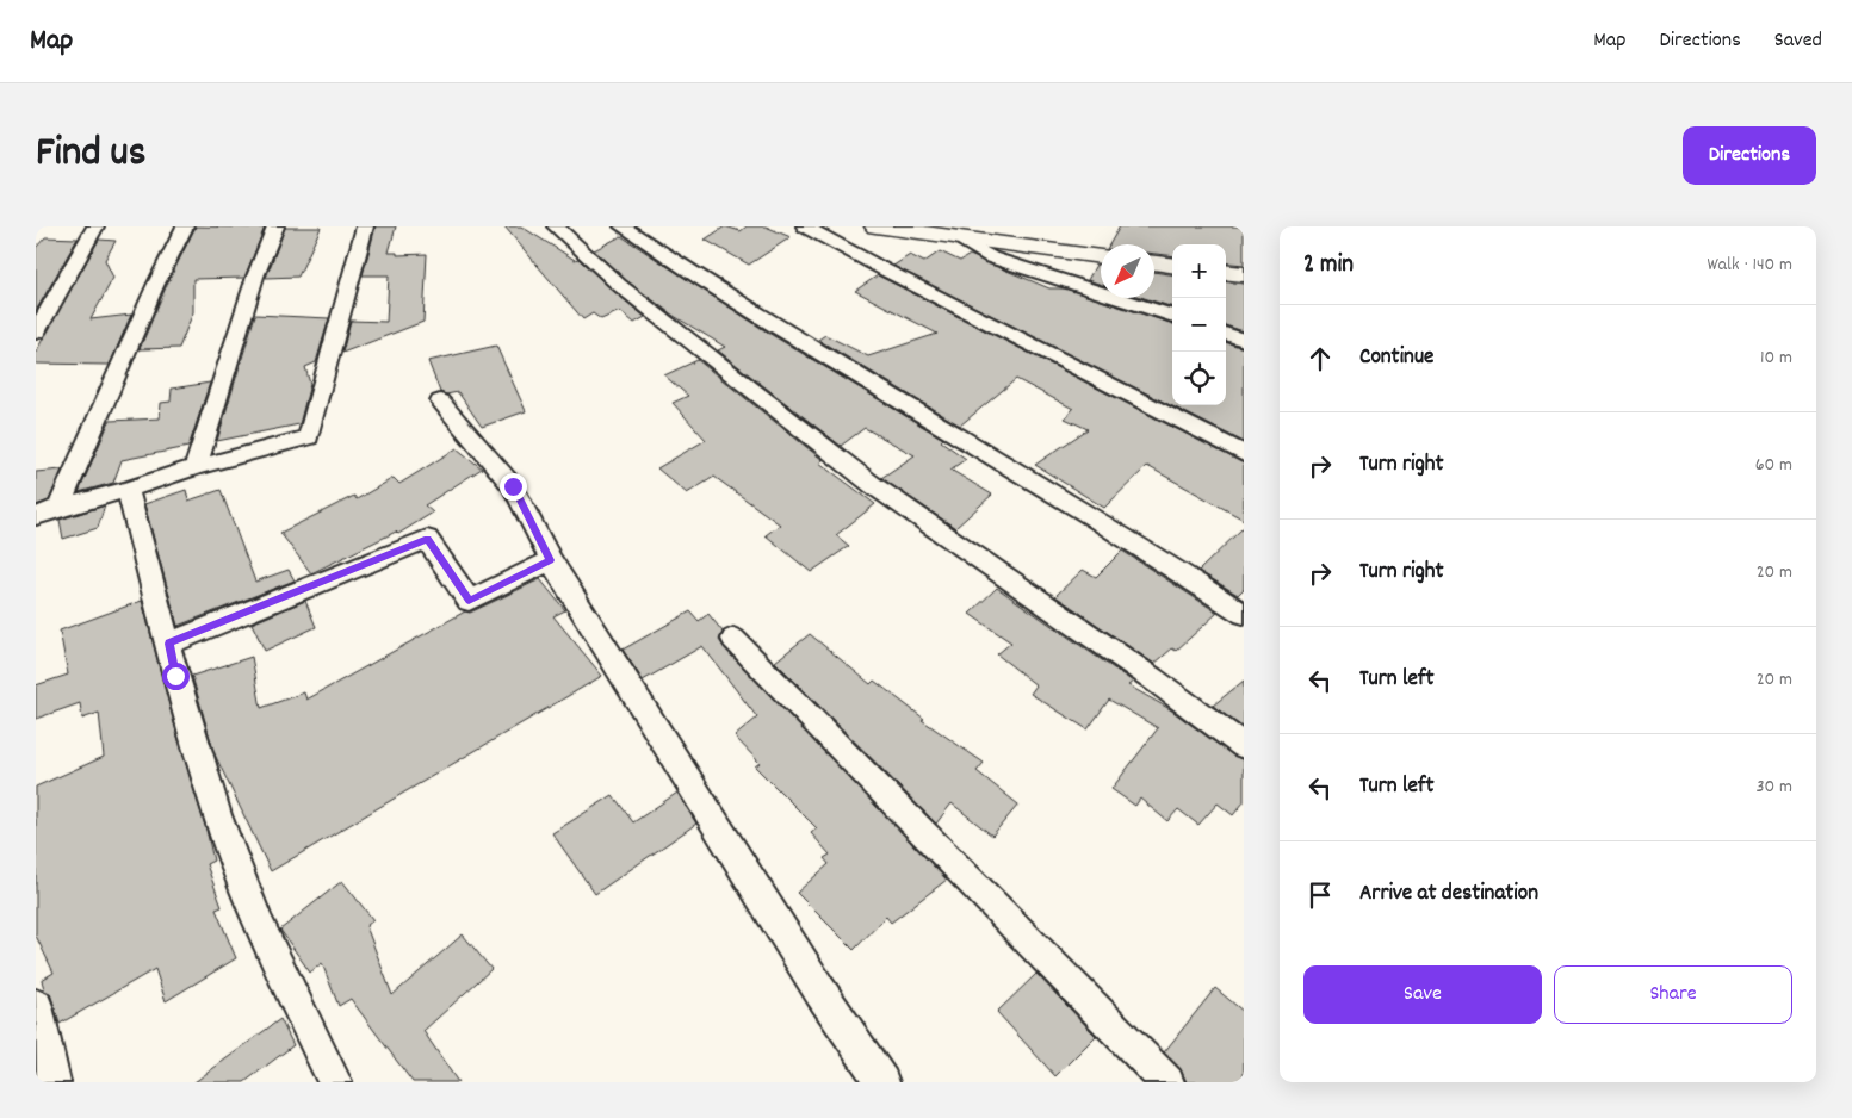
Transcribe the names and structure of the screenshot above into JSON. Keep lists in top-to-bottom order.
{
  "north": "bottom left",
  "page": {
    "header": "Map",
    "nav": ["Map", "Directions", "Saved"],
    "title": "Find us",
    "buttons": [
      "Directions",
      ["Save", "Share"]
    ],
    "heading": ["2 min", "Walk · 140 m"],
    "map_buttons": ["+", "−"],
    "list": [
      ["Continue", "10 m"],
      ["Turn right", "60 m"],
      ["Turn right", "20 m"],
      ["Turn left", "20 m"],
      ["Turn left", "30 m"],
      "Arrive at destination"
    ]
  }
}
